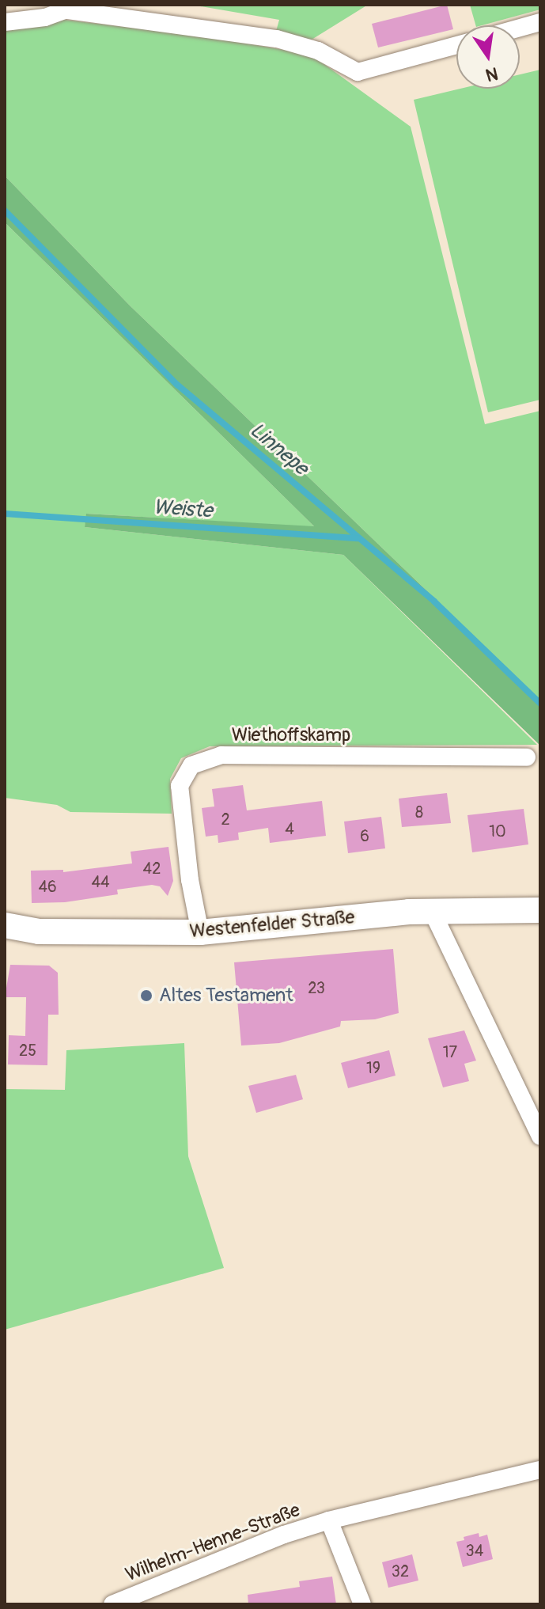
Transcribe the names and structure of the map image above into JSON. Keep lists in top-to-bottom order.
{
  "streets": {
    "main road": ["Westenfelder Straße"],
    "street": ["Wiethoffskamp", "Wilhelm-Henne-Straße"]
  },
  "crossings": [
    ["Wiethoffskamp", "Westenfelder Straße"]
  ],
  "water": ["Linnepe", "Weiste"],
  "places": ["Altes Testament"],
  "house_numbers": [
    "8",
    "2",
    "4",
    "10",
    "6",
    "42",
    "44",
    "46",
    "23",
    "25",
    "17",
    "19",
    "34",
    "32"
  ],
  "north": "bottom"
}
